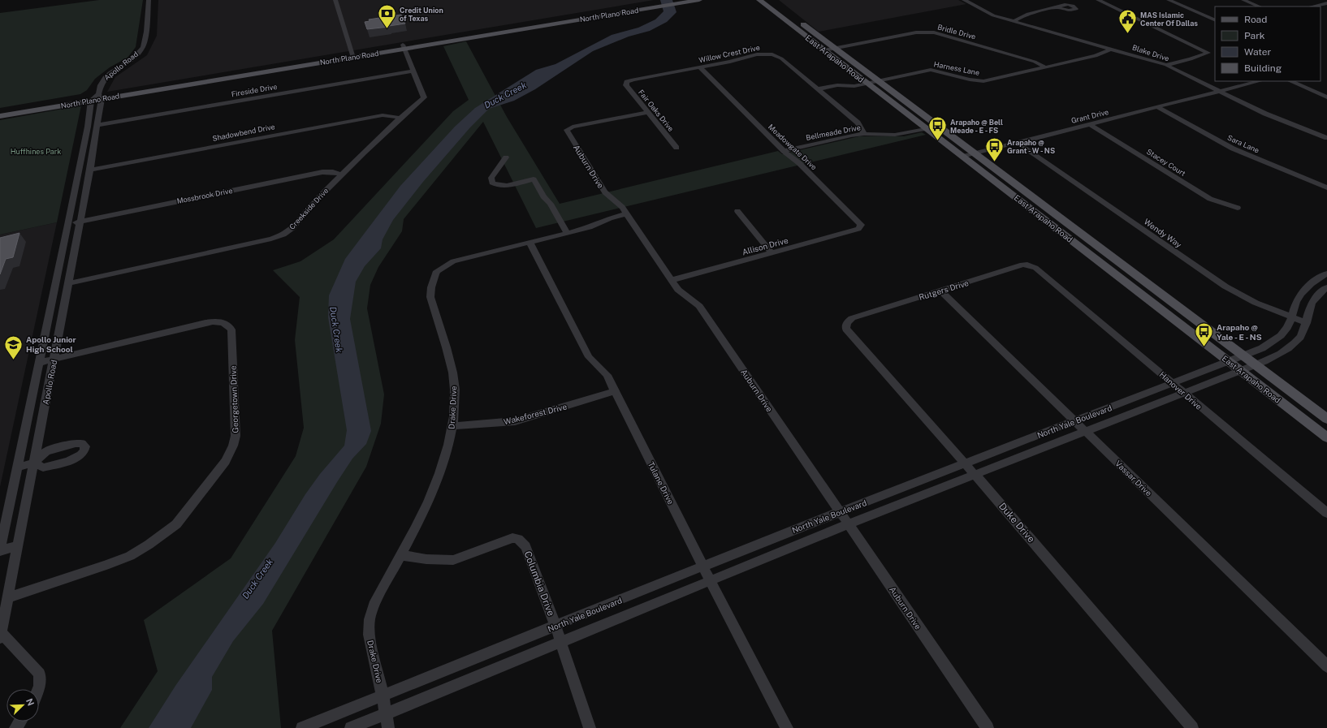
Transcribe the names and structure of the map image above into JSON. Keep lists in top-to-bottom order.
{
  "streets": {
    "main road": ["North Plano Road", "East Arapaho Road"],
    "street": [
      "Bridle Drive",
      "Blake Drive",
      "Willow Crest Drive",
      "Apollo Road",
      "Harness Lane",
      "Fireside Drive",
      "Fair Oaks Drive",
      "Grant Drive",
      "Shadowbend Drive",
      "Bellmeade Drive",
      "Sara Lane",
      "Meadowgate Drive",
      "Stacey Court",
      "Auburn Drive",
      "Mossbrook Drive",
      "Creekside Drive",
      "Wendy Way",
      "Allison Drive",
      "Rutgers Drive",
      "Hanover Drive",
      "Georgetown Drive",
      "Drake Drive",
      "Wakeforest Drive",
      "North Yale Boulevard",
      "Vassar Drive",
      "Tulane Drive",
      "Duke Drive",
      "Columbia Drive"
    ]
  },
  "crossings": [
    ["North Plano Road", "Apollo Road"],
    ["North Plano Road", "Creekside Drive"],
    ["Bridle Drive", "East Arapaho Road"],
    ["Bridle Drive", "Harness Lane"],
    ["Blake Drive", "Harness Lane"],
    ["Blake Drive", "Grant Drive"],
    ["Willow Crest Drive", "Harness Lane"],
    ["Willow Crest Drive", "Fair Oaks Drive"],
    ["Willow Crest Drive", "Bellmeade Drive"],
    ["Willow Crest Drive", "Meadowgate Drive"],
    ["East Arapaho Road", "Harness Lane"],
    ["East Arapaho Road", "Grant Drive"],
    ["East Arapaho Road", "Bellmeade Drive"],
    ["East Arapaho Road", "North Yale Boulevard"],
    ["Apollo Road", "Fireside Drive"],
    ["Apollo Road", "Shadowbend Drive"],
    ["Apollo Road", "Mossbrook Drive"],
    ["Apollo Road", "Creekside Drive"],
    ["Apollo Road", "Georgetown Drive"],
    ["Fireside Drive", "Creekside Drive"],
    ["Fair Oaks Drive", "Auburn Drive"],
    ["Grant Drive", "Sara Lane"],
    ["Grant Drive", "Stacey Court"],
    ["Grant Drive", "Wendy Way"],
    ["Shadowbend Drive", "Creekside Drive"],
    ["Bellmeade Drive", "Meadowgate Drive"],
    ["Meadowgate Drive", "Allison Drive"],
    ["Auburn Drive", "Allison Drive"],
    ["Auburn Drive", "Drake Drive"],
    ["Auburn Drive", "North Yale Boulevard"],
    ["Mossbrook Drive", "Creekside Drive"],
    ["Wendy Way", "North Yale Boulevard"],
    ["Rutgers Drive", "Hanover Drive"],
    ["Rutgers Drive", "Vassar Drive"],
    ["Rutgers Drive", "Duke Drive"],
    ["Hanover Drive", "North Yale Boulevard"],
    ["Drake Drive", "Wakeforest Drive"],
    ["Drake Drive", "North Yale Boulevard"],
    ["Drake Drive", "Tulane Drive"],
    ["Drake Drive", "Columbia Drive"],
    ["Wakeforest Drive", "Tulane Drive"],
    ["North Yale Boulevard", "Vassar Drive"],
    ["North Yale Boulevard", "Tulane Drive"],
    ["North Yale Boulevard", "Duke Drive"],
    ["North Yale Boulevard", "Columbia Drive"]
  ],
  "water": ["Duck Creek"],
  "parks": ["Huffhines Park"],
  "places": {
    "bank": ["Credit Union of Texas"],
    "public building": ["MAS Islamic Center Of Dallas"],
    "bus stop": ["Arapaho @ Bell Meade - E - FS", "Arapaho @ Grant - W - NS", "Arapaho @ Yale - E - NS"],
    "school or university": ["Apollo Junior High School"]
  },
  "legend": [
    "Road",
    "Park",
    "Water",
    "Building"
  ],
  "north": "top right"
}
